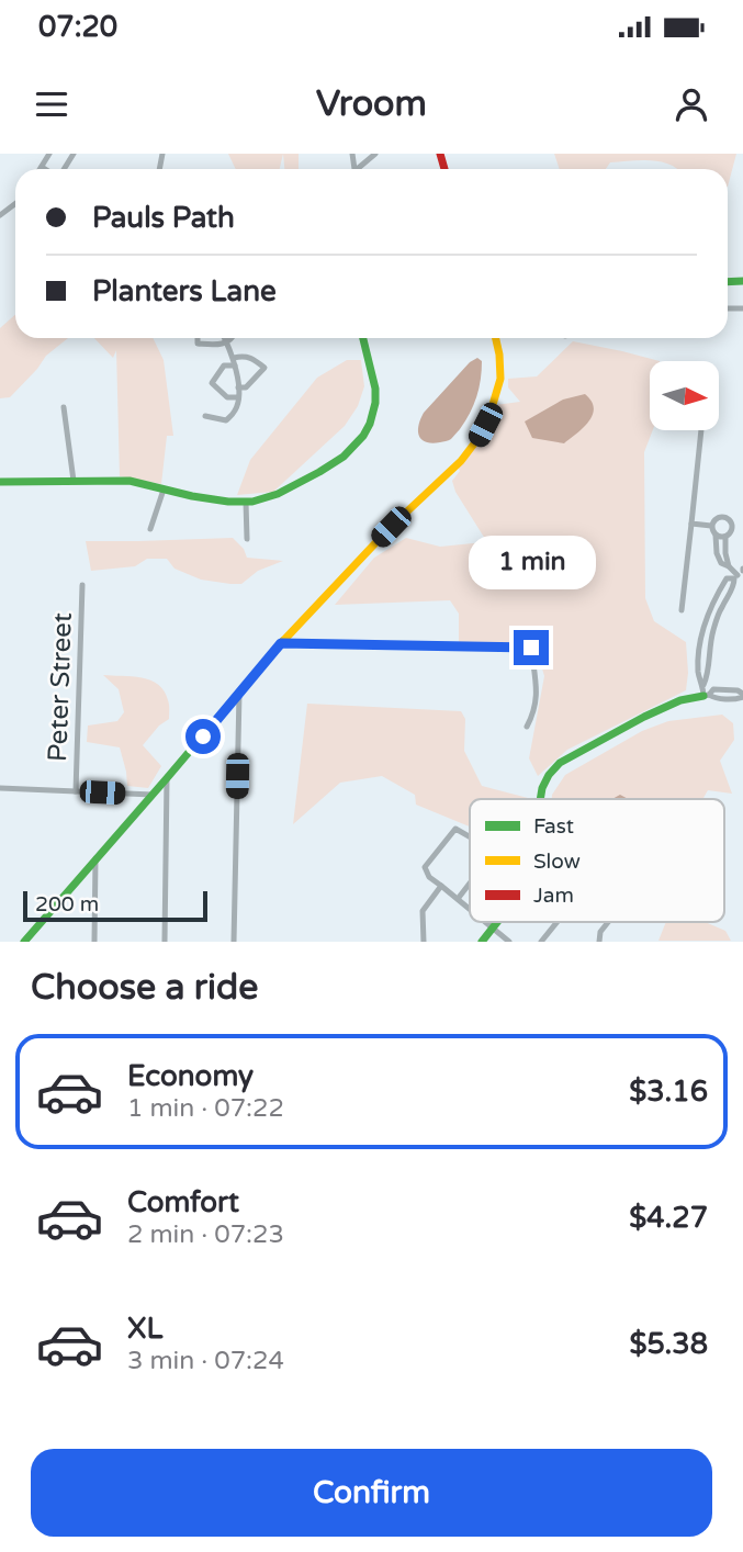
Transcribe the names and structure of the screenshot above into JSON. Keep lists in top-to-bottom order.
{
  "streets": {
    "street": ["Peter Street"]
  },
  "legend": ["Fast", "Slow", "Jam"],
  "scale_bar": "200 m",
  "north": "right",
  "page": {
    "status": "07:20",
    "header": "Vroom",
    "banner": ["Pauls Path", "Planters Lane"],
    "bubble": "1 min",
    "scale": "200 m",
    "heading": "Choose a ride",
    "list": [
      {
        "name": "Economy",
        "note": "1 min · 07:22",
        "value": "$3.16"
      },
      {
        "name": "Comfort",
        "note": "2 min · 07:23",
        "value": "$4.27"
      },
      {
        "name": "XL",
        "note": "3 min · 07:24",
        "value": "$5.38"
      }
    ],
    "buttons": "Confirm"
  }
}
